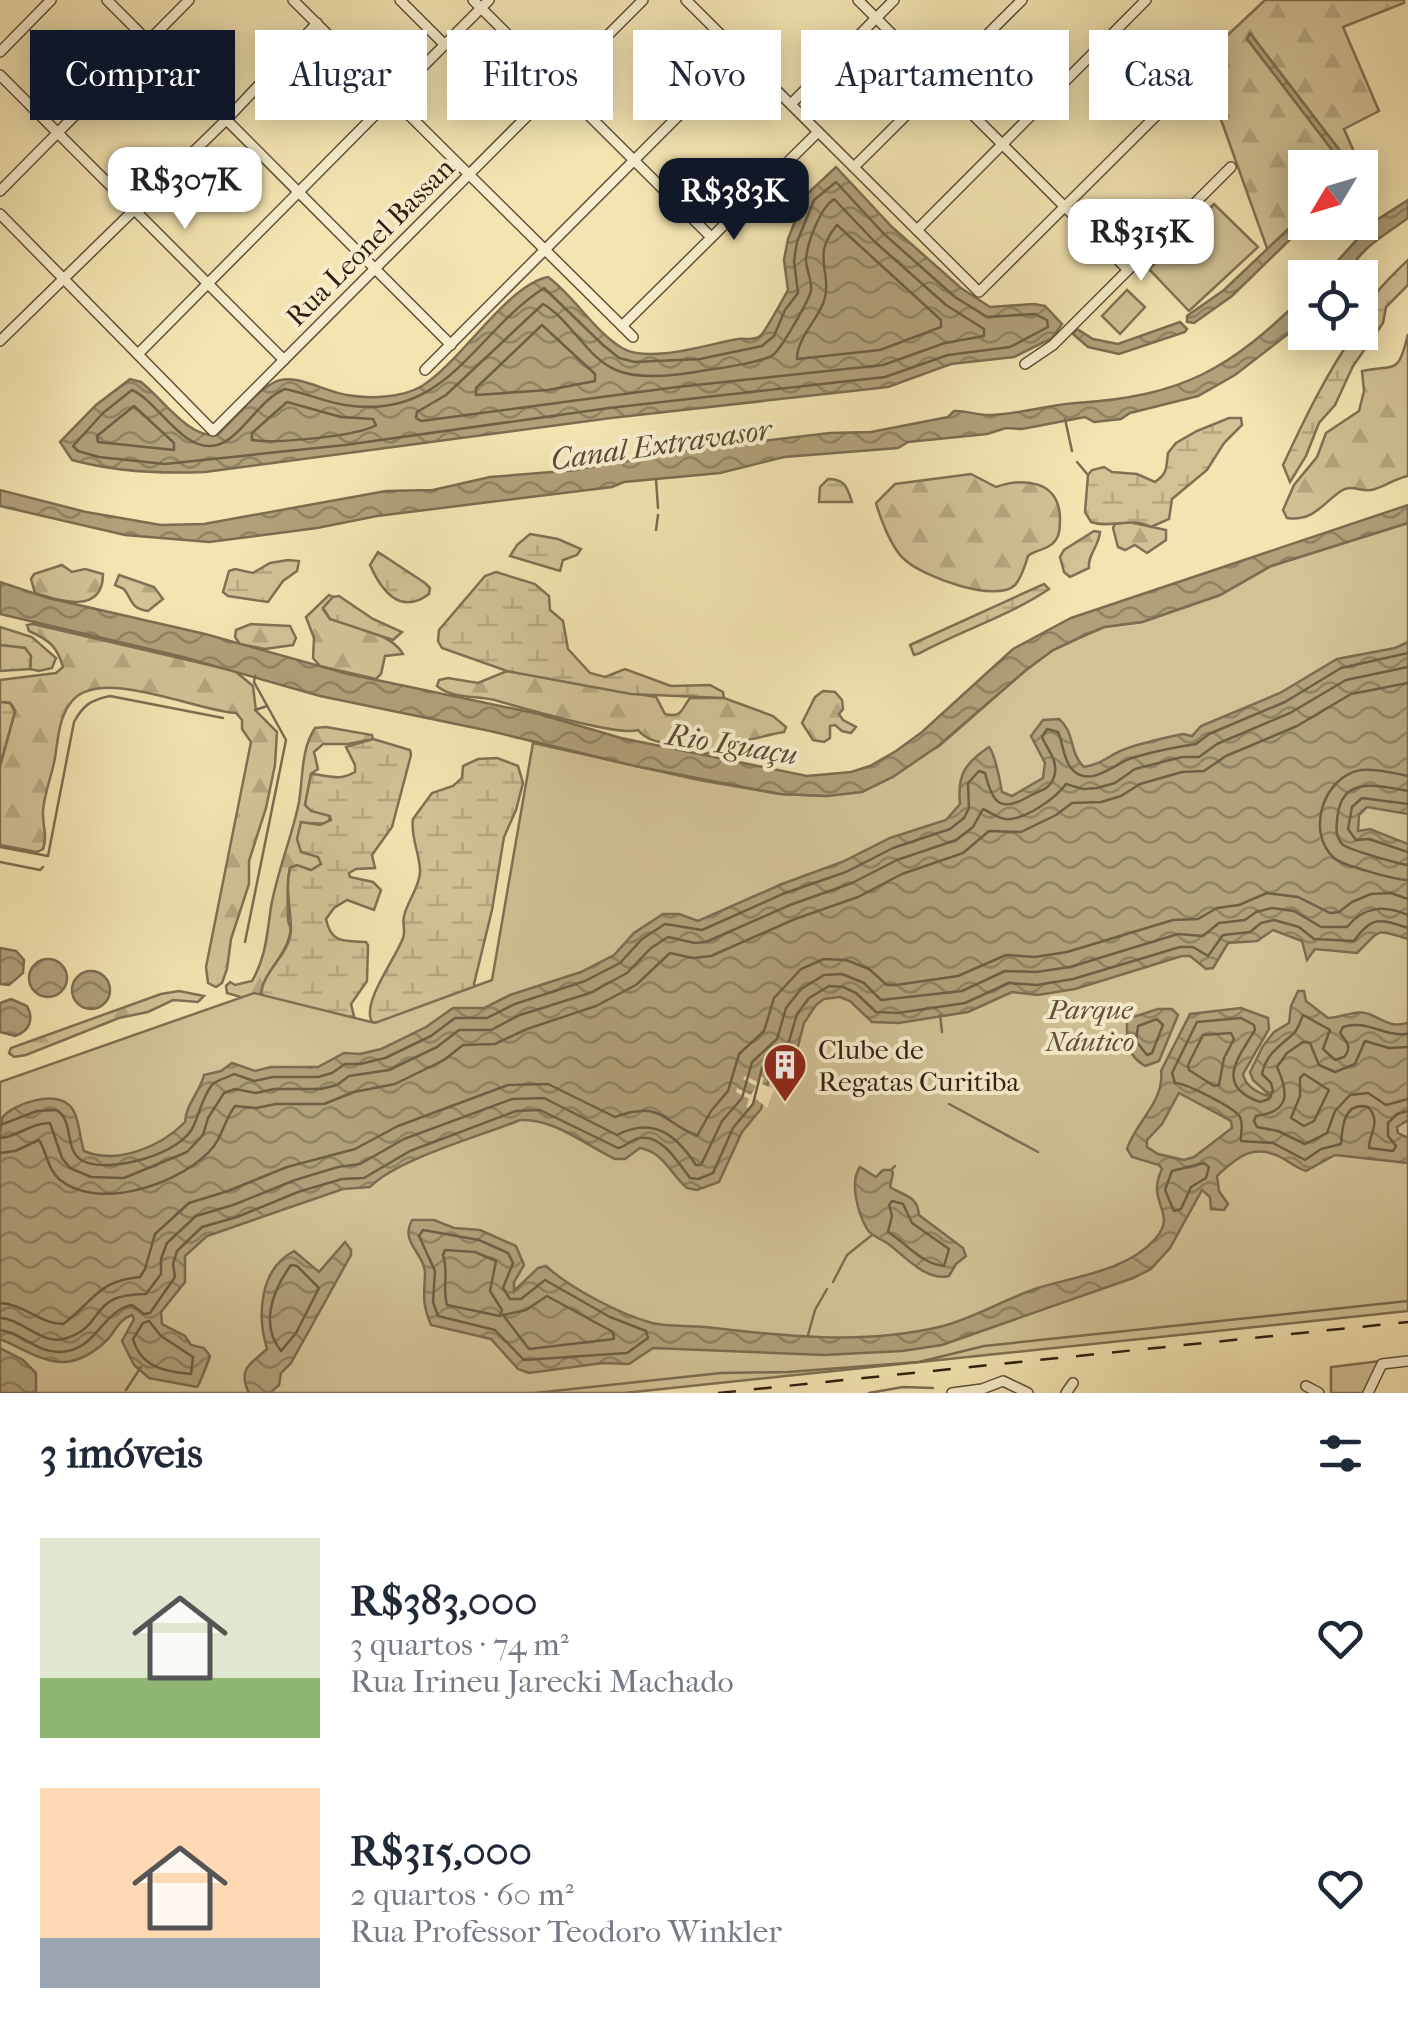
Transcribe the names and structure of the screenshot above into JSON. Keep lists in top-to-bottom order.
{
  "streets": {
    "street": ["Rua Leonel Bassan"]
  },
  "water": ["Canal Extravasor", "Rio Iguaçu"],
  "parks": ["Parque Náutico"],
  "places": {
    "building": ["Clube de Regatas Curitiba"]
  },
  "north": "bottom left",
  "page": {
    "chip": [
      "Comprar",
      "Alugar",
      "Filtros",
      "Novo",
      "Apartamento",
      "Casa"
    ],
    "price": ["R$307K", "R$383K", "R$315K"],
    "heading": "3 imóveis",
    "list": [
      {
        "name": "R$383,000",
        "note": "3 quartos · 74 m² · Rua Irineu Jarecki Machado"
      },
      {
        "name": "R$315,000",
        "note": "2 quartos · 60 m² · Rua Professor Teodoro Winkler"
      }
    ]
  }
}
